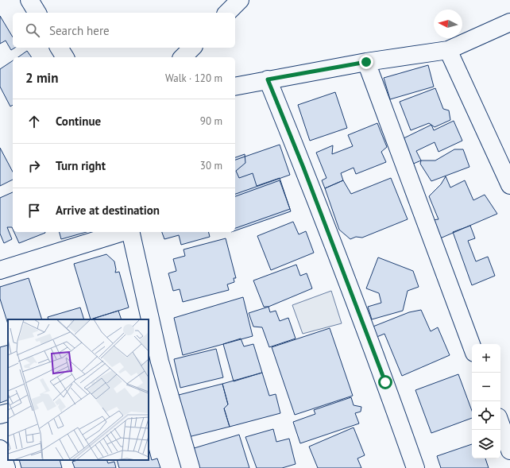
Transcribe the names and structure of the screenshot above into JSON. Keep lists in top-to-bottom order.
{
  "north": "left",
  "page": {
    "search": "Search here",
    "heading": ["2 min", "Walk · 120 m"],
    "list": [
      ["Continue", "90 m"],
      ["Turn right", "30 m"],
      "Arrive at destination"
    ],
    "map_buttons": ["+", "−"]
  }
}
